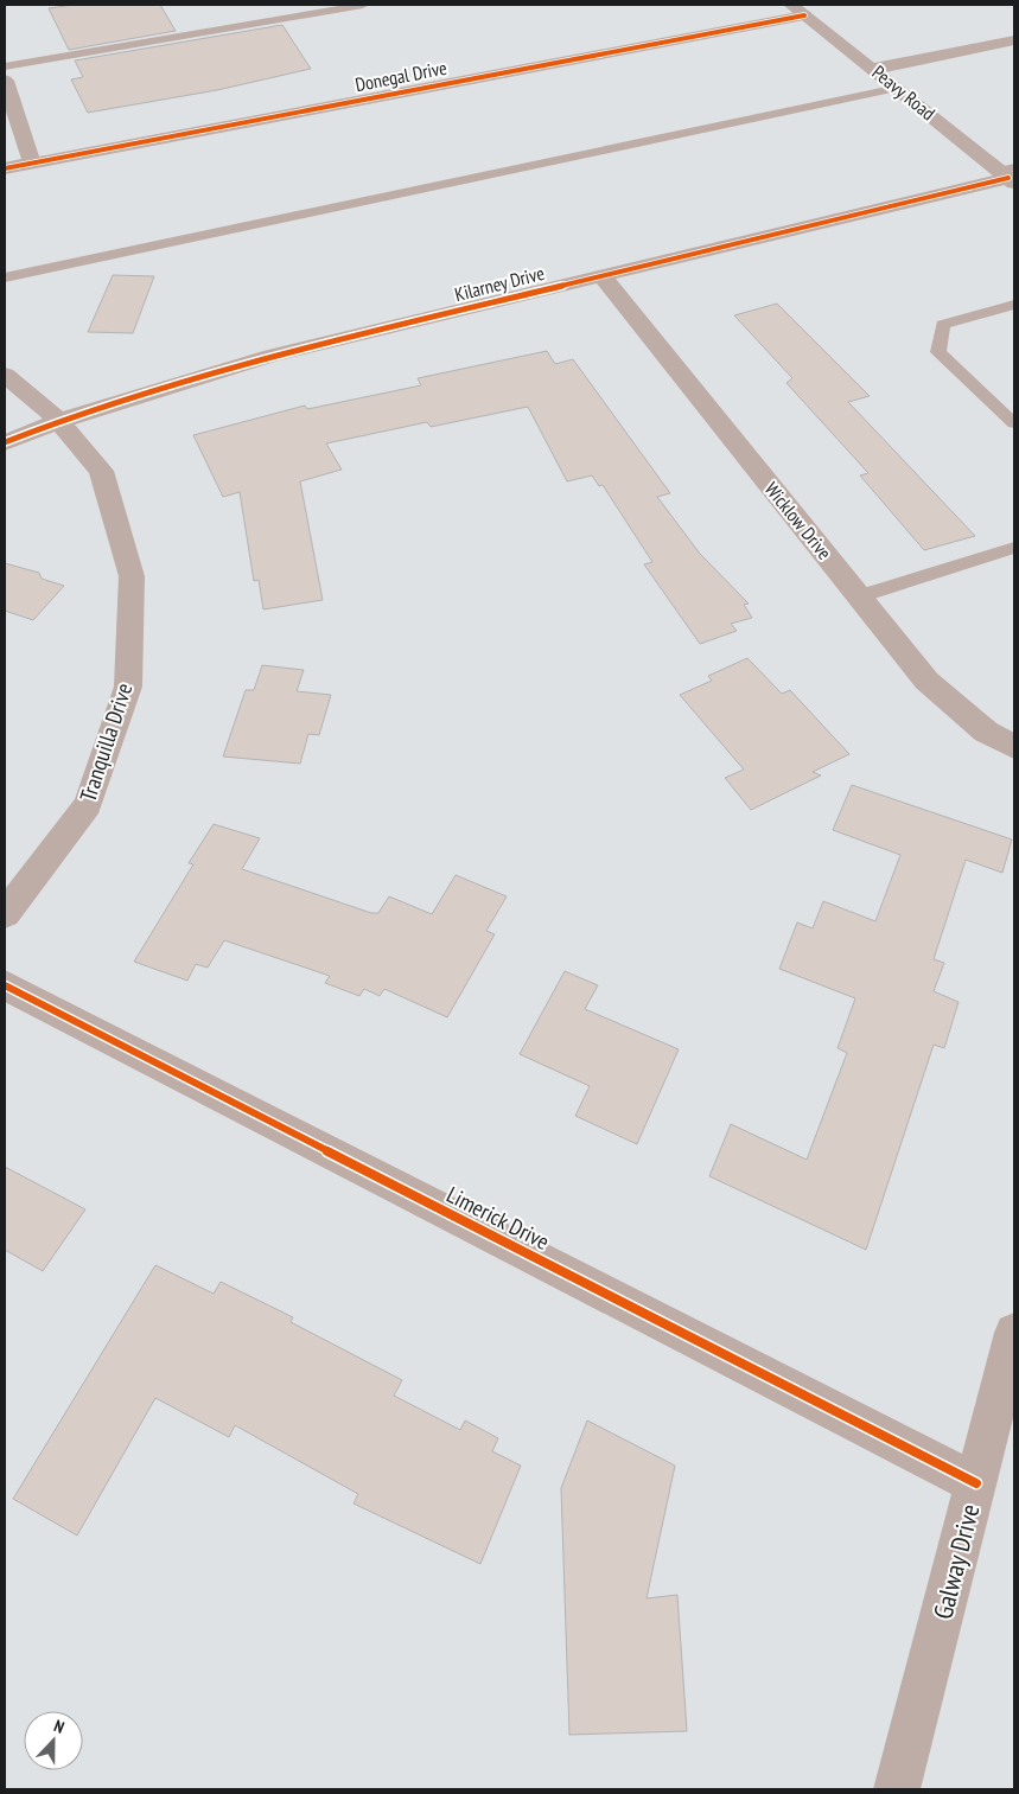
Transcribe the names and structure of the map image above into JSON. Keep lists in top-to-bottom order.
{
  "streets": {
    "street": [
      "Donegal Drive",
      "Peavy Road",
      "Kilarney Drive",
      "Wicklow Drive",
      "Tranquilla Drive",
      "Limerick Drive",
      "Galway Drive"
    ]
  },
  "crossings": [
    ["Donegal Drive", "Peavy Road"],
    ["Peavy Road", "Kilarney Drive"],
    ["Kilarney Drive", "Wicklow Drive"],
    ["Kilarney Drive", "Tranquilla Drive"],
    ["Limerick Drive", "Galway Drive"]
  ],
  "north": "top"
}
